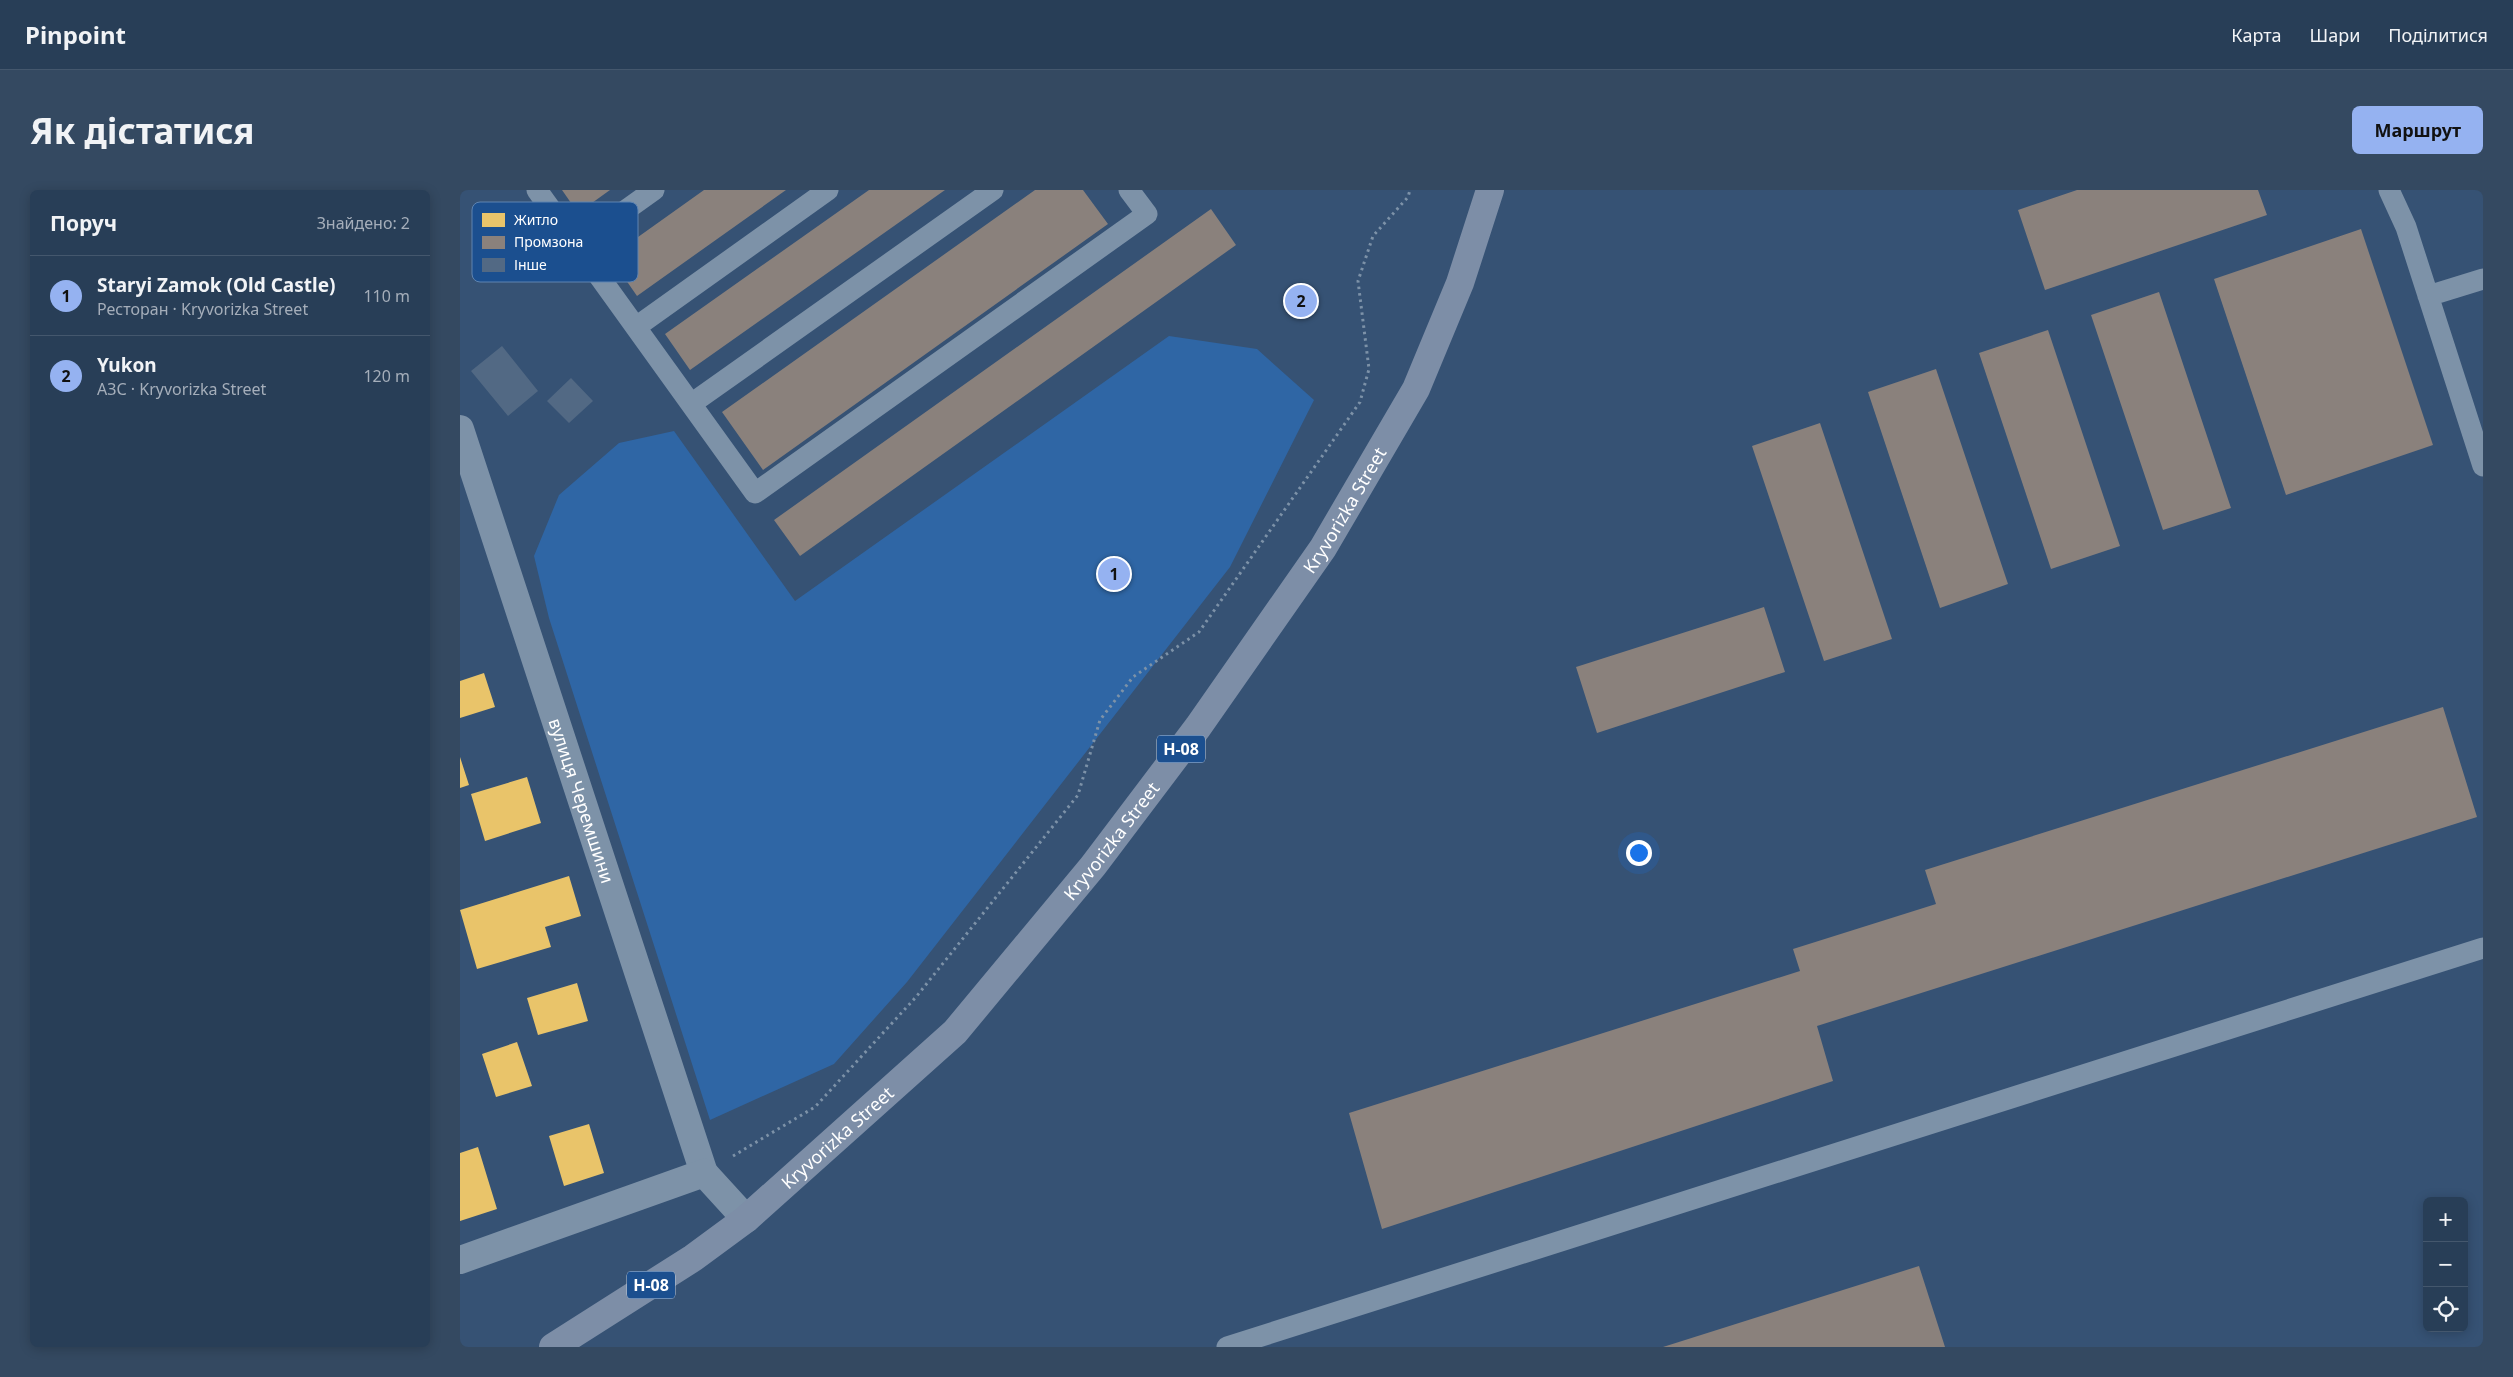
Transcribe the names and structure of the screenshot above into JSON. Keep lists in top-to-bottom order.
{
  "streets": {
    "main road": ["Kryvorizka Street", "Н-08"],
    "street": ["вулиця Черемшини"]
  },
  "legend": ["Житло", "Промзона", "Інше"],
  "page": {
    "header": "Pinpoint",
    "nav": ["Карта", "Шари", "Поділитися"],
    "buttons": "Маршрут",
    "title": "Як дістатися",
    "heading": ["Поруч", "Знайдено: 2"],
    "list": [
      {
        "mark": "1",
        "name": "Staryi Zamok (Old Castle)",
        "note": "Ресторан · Kryvorizka Street",
        "value": "110 m"
      },
      {
        "mark": "2",
        "name": "Yukon",
        "note": "АЗС · Kryvorizka Street",
        "value": "120 m"
      }
    ],
    "pins": ["2", "1"],
    "map_buttons": ["+", "−"]
  }
}
